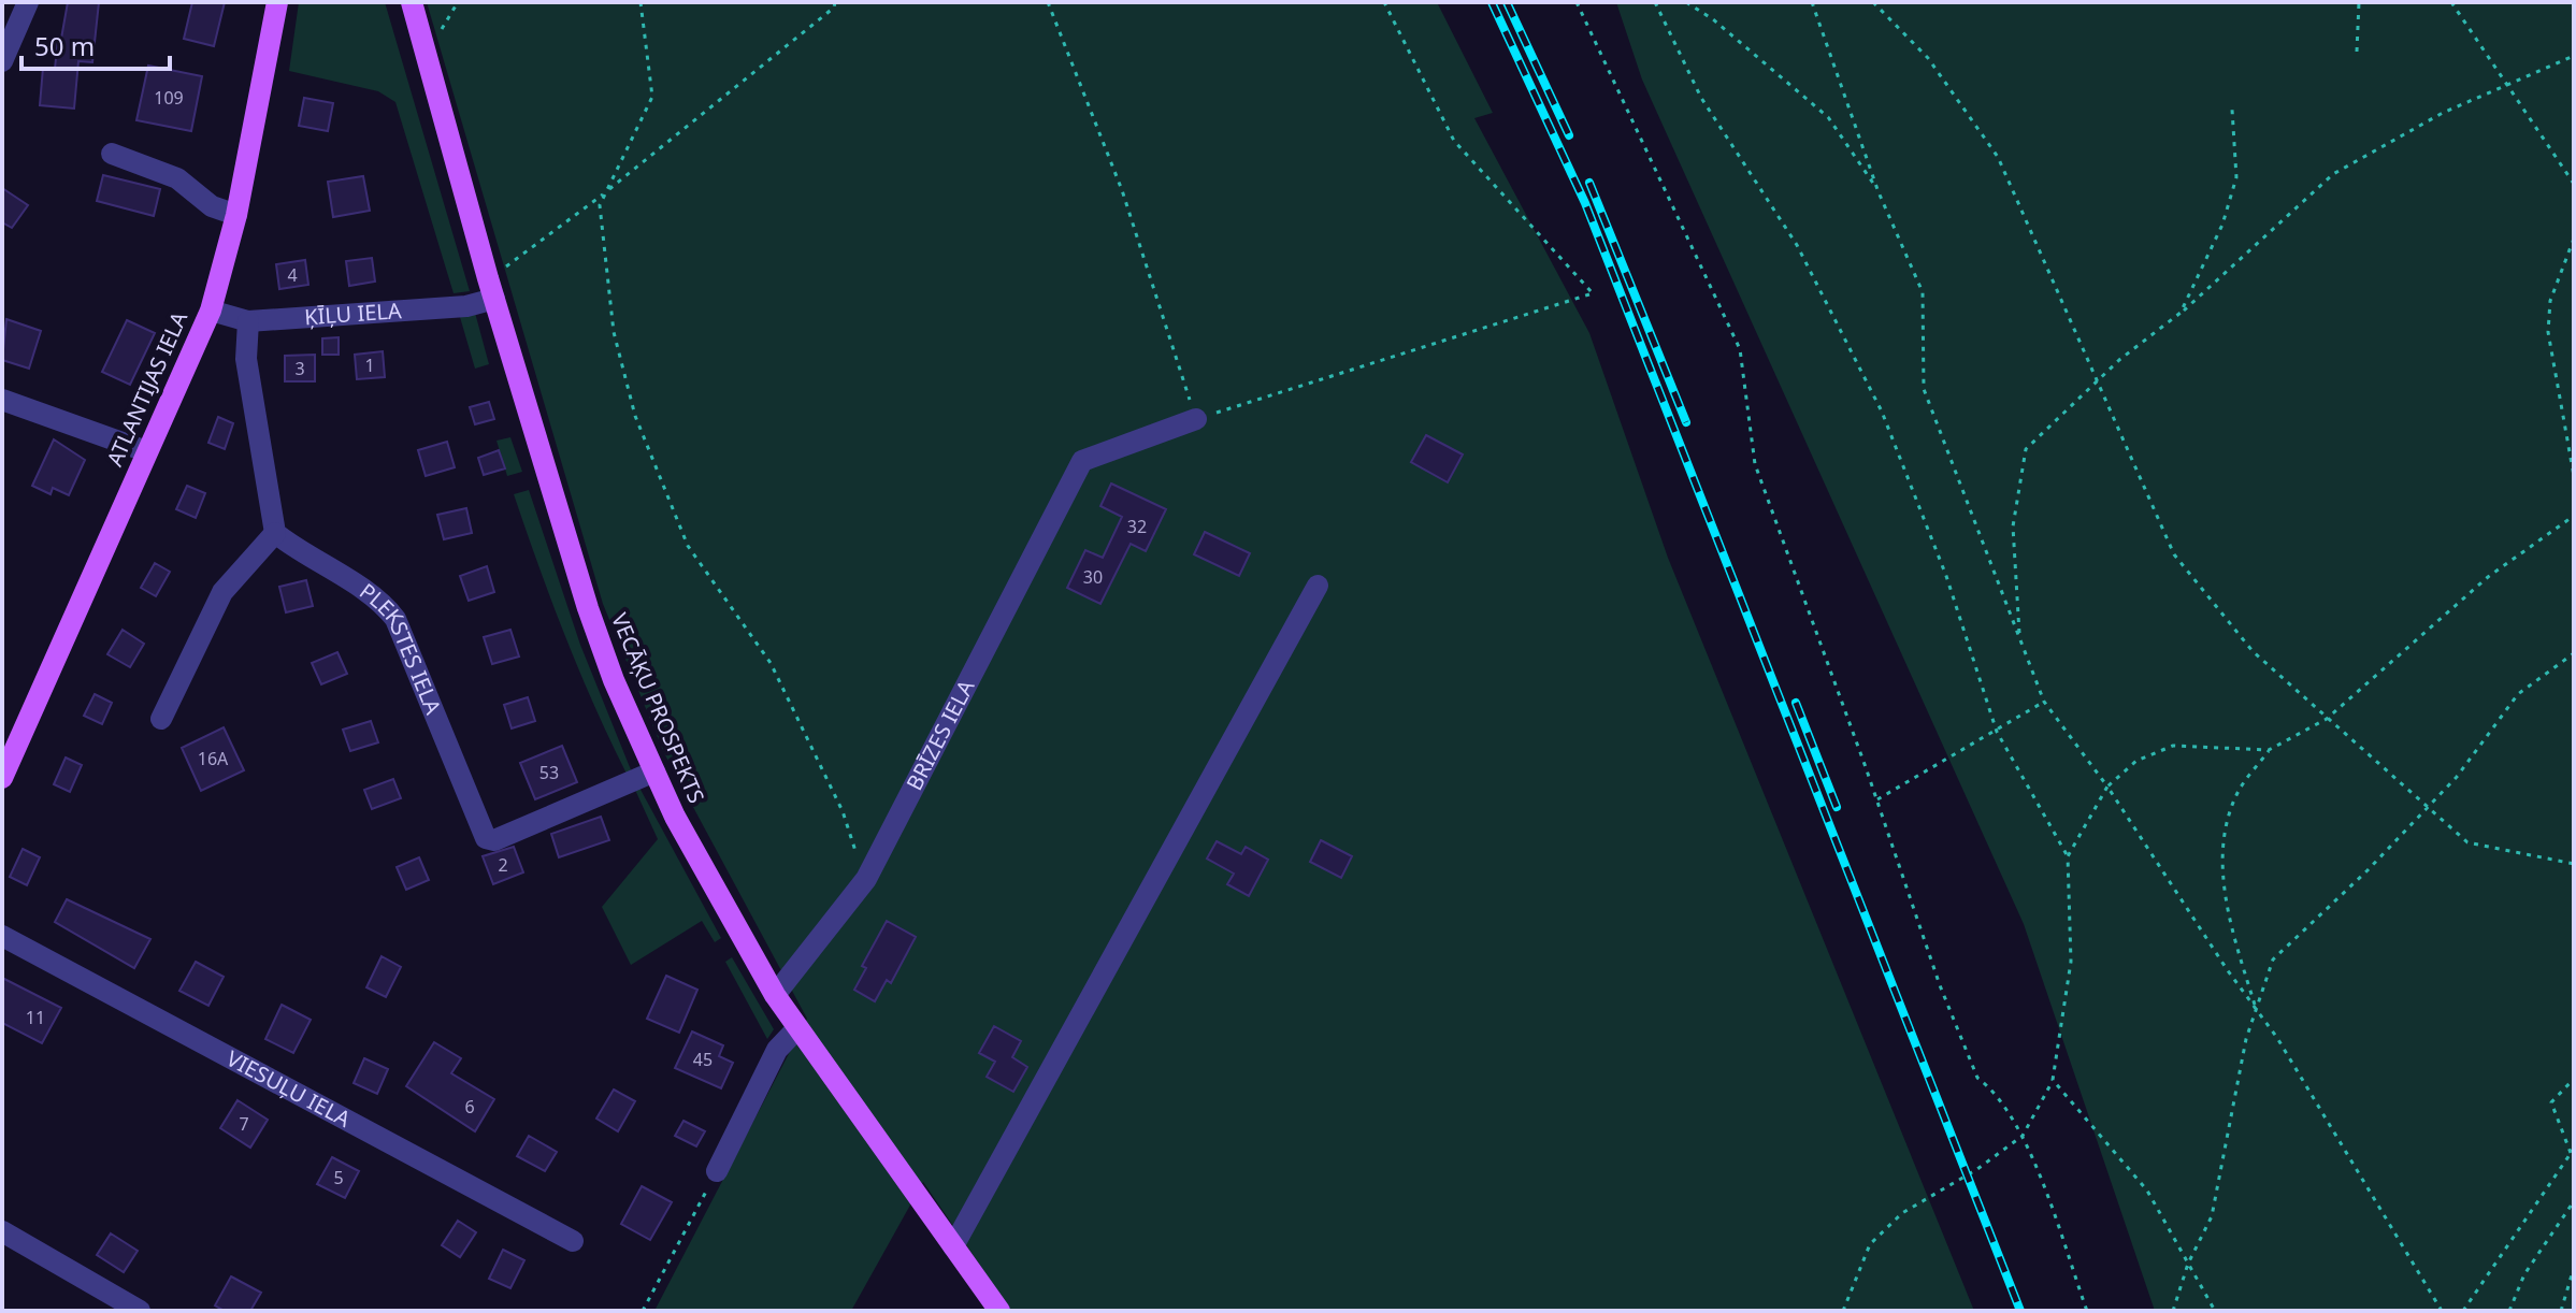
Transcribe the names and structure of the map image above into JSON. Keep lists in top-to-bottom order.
{
  "streets": {
    "main road": ["ATLANTIJAS IELA", "VECĀĶU PROSPEKTS"],
    "street": [
      "ĶĪĻU IELA",
      "PLEKSTES IELA",
      "BRĪZES IELA",
      "VIESUĻU IELA"
    ]
  },
  "crossings": [
    ["ĶĪĻU IELA", "ATLANTIJAS IELA"],
    ["ĶĪĻU IELA", "VECĀĶU PROSPEKTS"],
    ["PLEKSTES IELA", "VECĀĶU PROSPEKTS"],
    ["VECĀĶU PROSPEKTS", "BRĪZES IELA"]
  ],
  "house_numbers": [
    "109",
    "4",
    "1",
    "3",
    "32",
    "30",
    "16A",
    "53",
    "2",
    "11",
    "45",
    "6",
    "7",
    "5"
  ],
  "scale_bar": "50 m"
}
